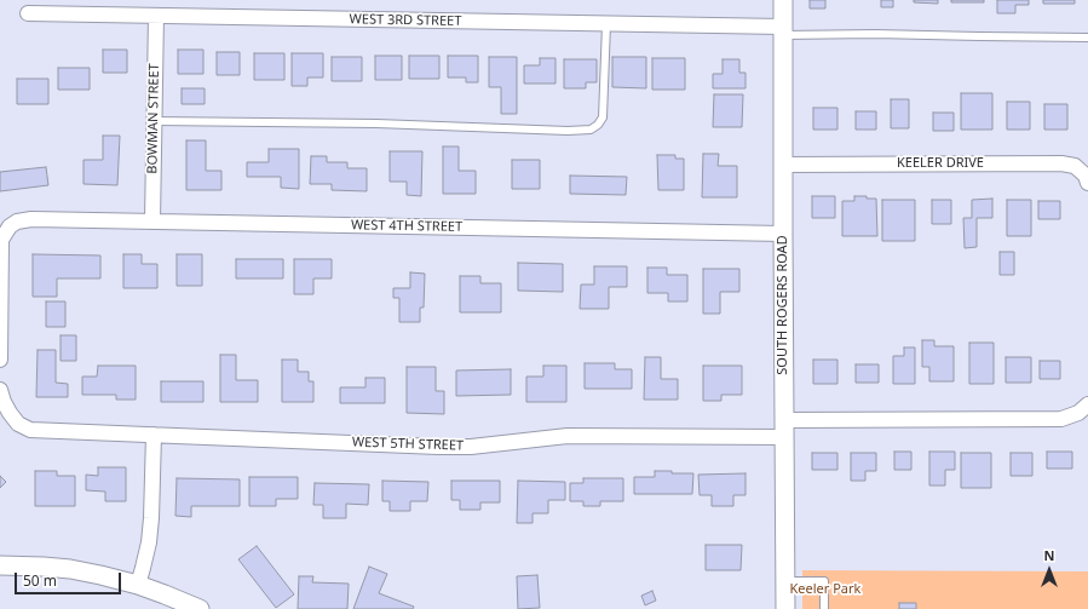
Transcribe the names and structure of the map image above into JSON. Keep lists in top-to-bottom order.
{
  "streets": {
    "street": [
      "WEST 3RD STREET",
      "BOWMAN STREET",
      "KEELER DRIVE",
      "WEST 4TH STREET",
      "SOUTH ROGERS ROAD",
      "WEST 5TH STREET"
    ]
  },
  "crossings": [
    ["WEST 3RD STREET", "BOWMAN STREET"],
    ["WEST 3RD STREET", "SOUTH ROGERS ROAD"],
    ["BOWMAN STREET", "WEST 4TH STREET"],
    ["KEELER DRIVE", "SOUTH ROGERS ROAD"],
    ["WEST 4TH STREET", "SOUTH ROGERS ROAD"],
    ["SOUTH ROGERS ROAD", "WEST 5TH STREET"]
  ],
  "parks": ["Keeler Park"],
  "scale_bar": "50 m",
  "north": "top"
}
